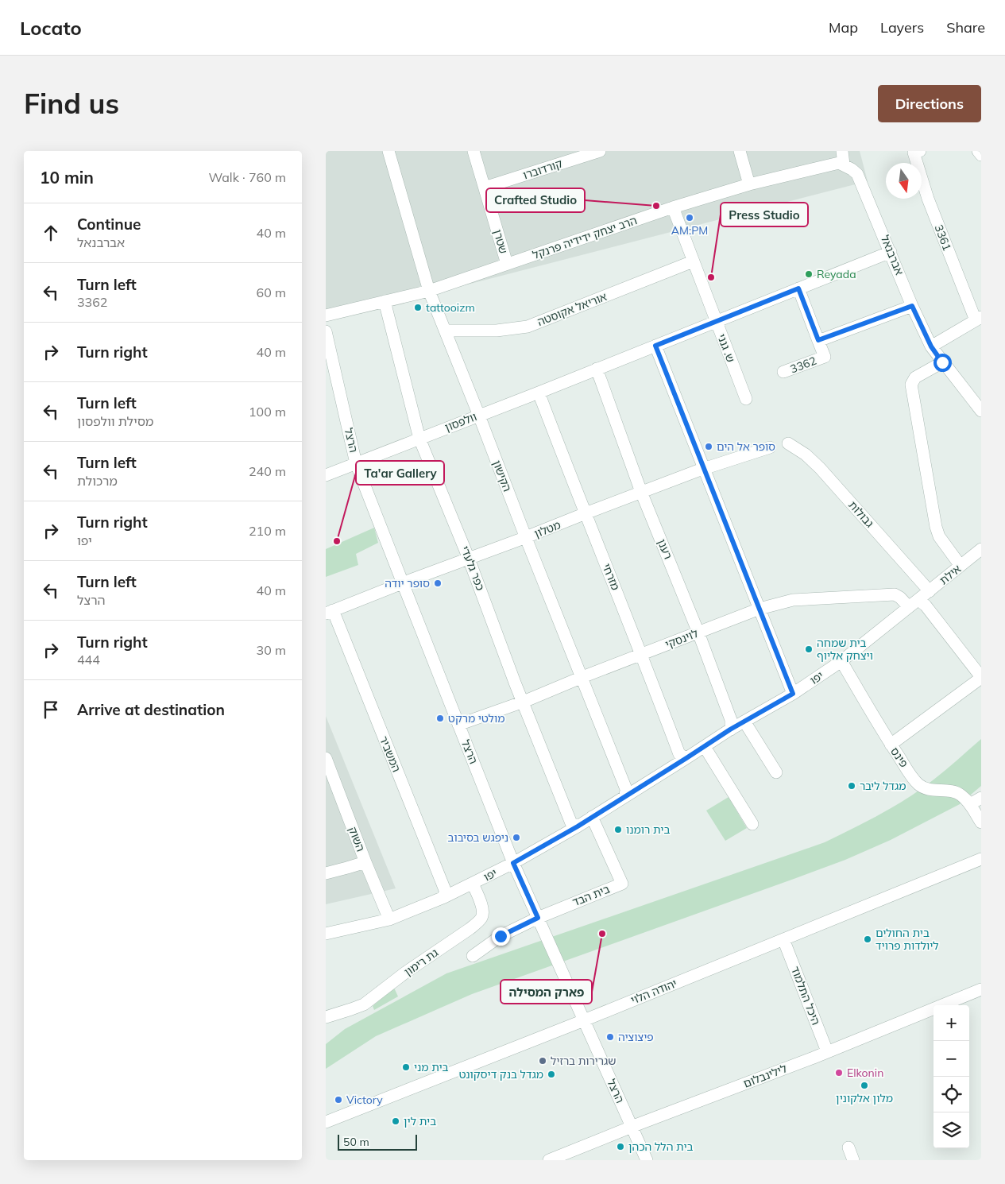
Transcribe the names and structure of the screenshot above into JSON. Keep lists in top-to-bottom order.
{
  "streets": {
    "street": [
      "קורדוברו",
      "הרב יצחק ידידיה פרנקל",
      "3361",
      "שטרן",
      "אברבנאל",
      "אוריאל אקוסטה",
      "ש. גנני",
      "3362",
      "וולפסון",
      "הרצל",
      "הקישון",
      "גבולות",
      "מטלון",
      "רענן",
      "כפר גלעדי",
      "אילת",
      "מזרחי",
      "לוינסקי",
      "יפו",
      "המשביר",
      "פינס",
      "השוק",
      "בית הבד",
      "גת רימון",
      "יהודה הלוי",
      "היכל התלמוד",
      "לילינבלום"
    ]
  },
  "crossings": [
    ["קורדוברו", "שטרן"],
    ["הרב יצחק ידידיה פרנקל", "שטרן"],
    ["הרב יצחק ידידיה פרנקל", "אברבנאל"],
    ["הרב יצחק ידידיה פרנקל", "ש. גנני"],
    ["הרב יצחק ידידיה פרנקל", "הקישון"],
    ["הרב יצחק ידידיה פרנקל", "כפר גלעדי"],
    ["אברבנאל", "3362"],
    ["אברבנאל", "וולפסון"],
    ["אוריאל אקוסטה", "ש. גנני"],
    ["אוריאל אקוסטה", "הקישון"],
    ["ש. גנני", "וולפסון"],
    ["וולפסון", "הרצל"],
    ["וולפסון", "הקישון"],
    ["וולפסון", "רענן"],
    ["וולפסון", "כפר גלעדי"],
    ["וולפסון", "מזרחי"],
    ["הרצל", "מטלון"],
    ["הרצל", "לוינסקי"],
    ["הרצל", "יפו"],
    ["הרצל", "בית הבד"],
    ["הרצל", "יהודה הלוי"],
    ["הרצל", "לילינבלום"],
    ["הקישון", "מטלון"],
    ["הקישון", "לוינסקי"],
    ["הקישון", "יפו"],
    ["גבולות", "אילת"],
    ["מטלון", "רענן"],
    ["מטלון", "כפר גלעדי"],
    ["מטלון", "מזרחי"],
    ["מטלון", "המשביר"],
    ["רענן", "לוינסקי"],
    ["רענן", "יפו"],
    ["כפר גלעדי", "לוינסקי"],
    ["כפר גלעדי", "יפו"],
    ["אילת", "לוינסקי"],
    ["אילת", "יפו"],
    ["מזרחי", "לוינסקי"],
    ["מזרחי", "יפו"],
    ["לוינסקי", "יפו"],
    ["יפו", "המשביר"],
    ["יפו", "פינס"],
    ["יפו", "השוק"],
    ["יפו", "בית הבד"],
    ["יפו", "גת רימון"],
    ["יהודה הלוי", "היכל התלמוד"],
    ["היכל התלמוד", "לילינבלום"]
  ],
  "places": [
    "Crafted Studio",
    "AM:PM",
    "Reyada",
    "Press Studio",
    "tattooizm",
    "סופר אל הים",
    "Ta'ar Gallery",
    "סופר יודה",
    "בית שמחה ויצחק אליוף",
    "מולטי מרקט",
    "מגדל ליבר",
    "בית רומנו",
    "ניפגש בסיבוב",
    "פארק המסילה",
    "בית החולים ליולדות פרויד",
    "פיצוציה",
    "שגרירות ברזיל",
    "בית מני",
    "Elkonin",
    "מגדל בנק דיסקונט",
    "מלון אלקונין",
    "Victory",
    "בית לין",
    "בית הלל הכהן"
  ],
  "scale_bar": "50 m",
  "north": "bottom",
  "page": {
    "header": "Locato",
    "nav": ["Map", "Layers", "Share"],
    "buttons": "Directions",
    "title": "Find us",
    "heading": ["10 min", "Walk · 760 m"],
    "list": [
      ["Continue", "אברבנאל", "40 m"],
      ["Turn left", "3362", "60 m"],
      ["Turn right", "40 m"],
      ["Turn left", "מסילת וולפסון", "100 m"],
      ["Turn left", "מרכולת", "240 m"],
      ["Turn right", "יפו", "210 m"],
      ["Turn left", "הרצל", "40 m"],
      ["Turn right", "444", "30 m"],
      "Arrive at destination"
    ],
    "map_buttons": ["+", "−"],
    "scale": "50 m"
  }
}
